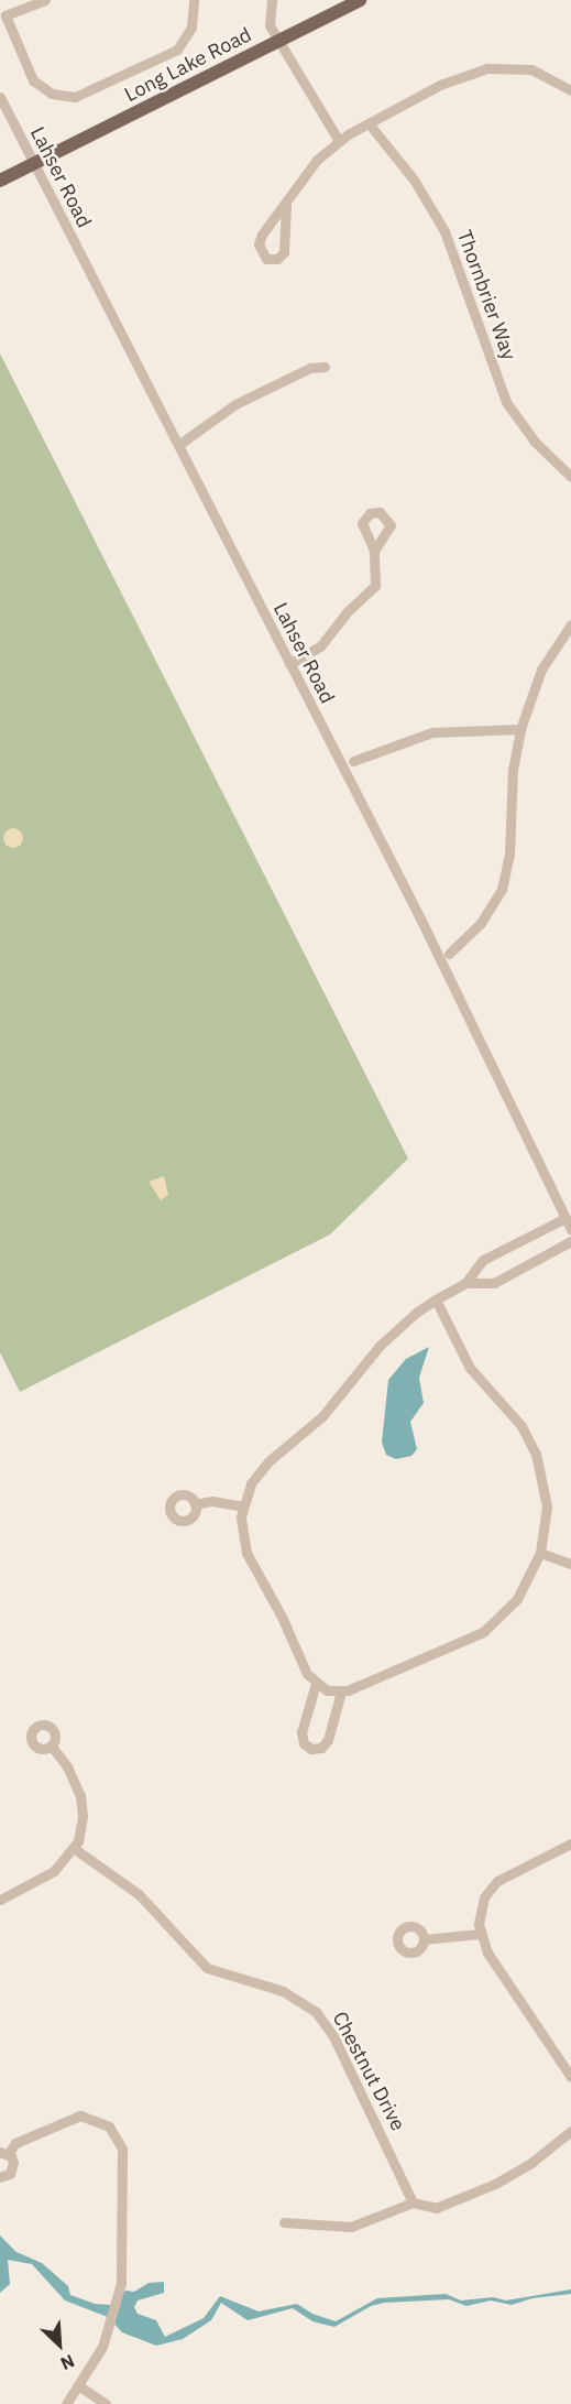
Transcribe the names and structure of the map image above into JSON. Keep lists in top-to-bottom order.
{
  "streets": {
    "main road": ["Long Lake Road"],
    "street": ["Lahser Road", "Thornbrier Way", "Chestnut Drive"]
  },
  "crossings": [
    ["Long Lake Road", "Lahser Road"]
  ],
  "north": "bottom right"
}
